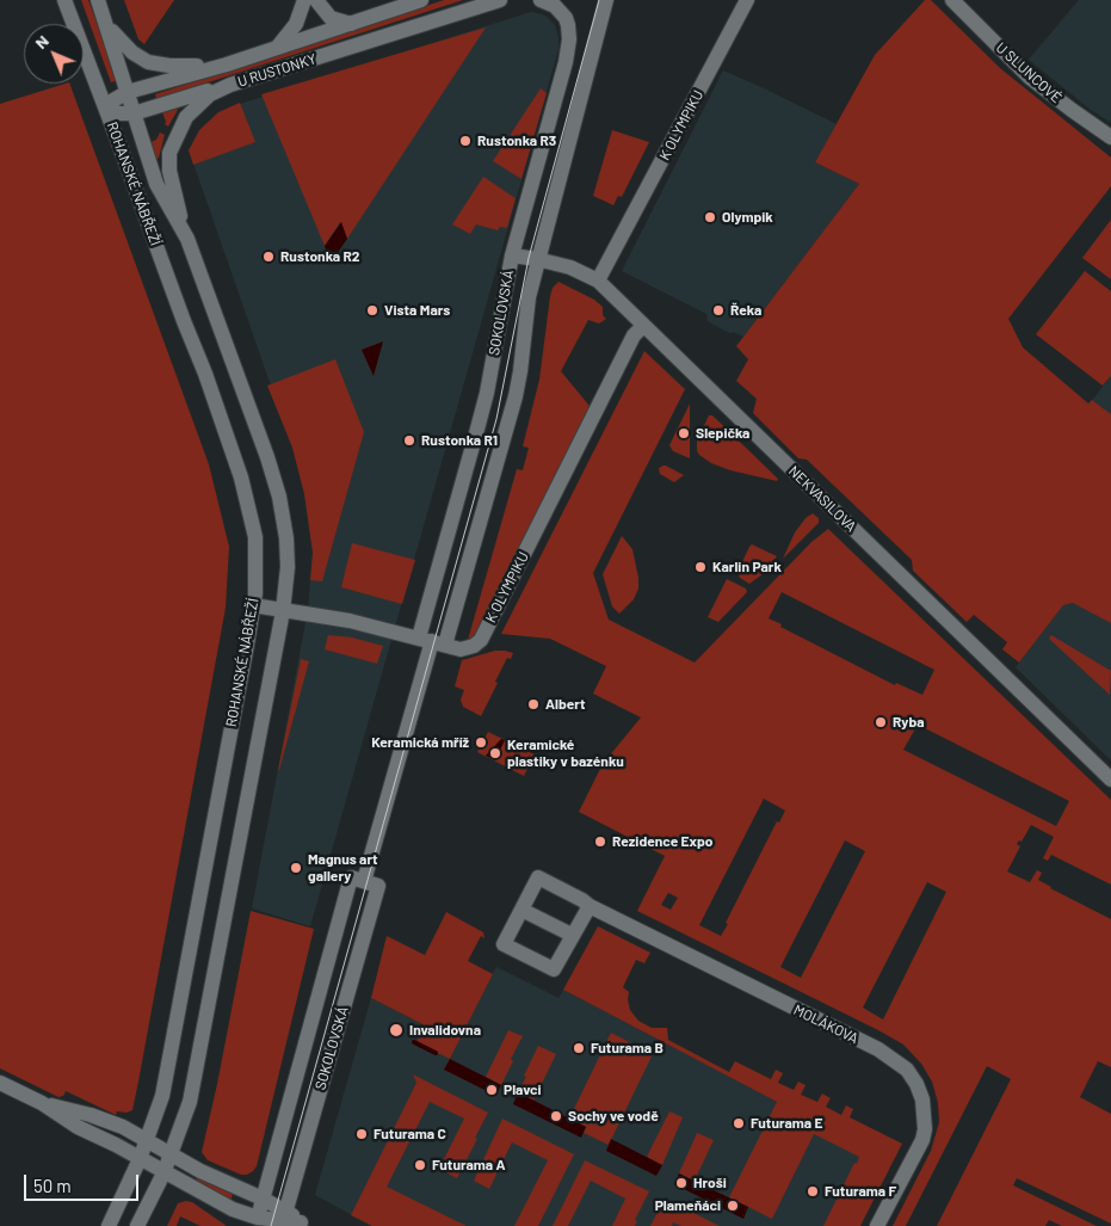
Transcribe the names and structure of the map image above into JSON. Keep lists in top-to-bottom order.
{
  "streets": {
    "street": [
      "U RUSTONKY",
      "U SLUNCOVÉ",
      "K OLYMPIKU",
      "ROHANSKÉ NÁBŘEŽÍ",
      "SOKOLOVSKÁ",
      "NEKVASILOVA",
      "MOLÁKOVA"
    ]
  },
  "crossings": [
    ["U RUSTONKY", "ROHANSKÉ NÁBŘEŽÍ"],
    ["K OLYMPIKU", "ROHANSKÉ NÁBŘEŽÍ"],
    ["K OLYMPIKU", "SOKOLOVSKÁ"],
    ["K OLYMPIKU", "NEKVASILOVA"],
    ["SOKOLOVSKÁ", "NEKVASILOVA"]
  ],
  "places": [
    "Rustonka R3",
    "Olympik",
    "Rustonka R2",
    "Vista Mars",
    "Řeka",
    "Slepička",
    "Rustonka R1",
    "Karlin Park",
    "Albert",
    "Ryba",
    "Keramická mříž",
    "Keramické plastiky v bazénku",
    "Rezidence Expo",
    "Magnus art gallery",
    "Invalidovna",
    "Futurama B",
    "Plavci",
    "Sochy ve vodě",
    "Futurama E",
    "Futurama C",
    "Futurama A",
    "Hroši",
    "Futurama F",
    "Plameňáci"
  ],
  "scale_bar": "50 m",
  "north": "top left"
}
